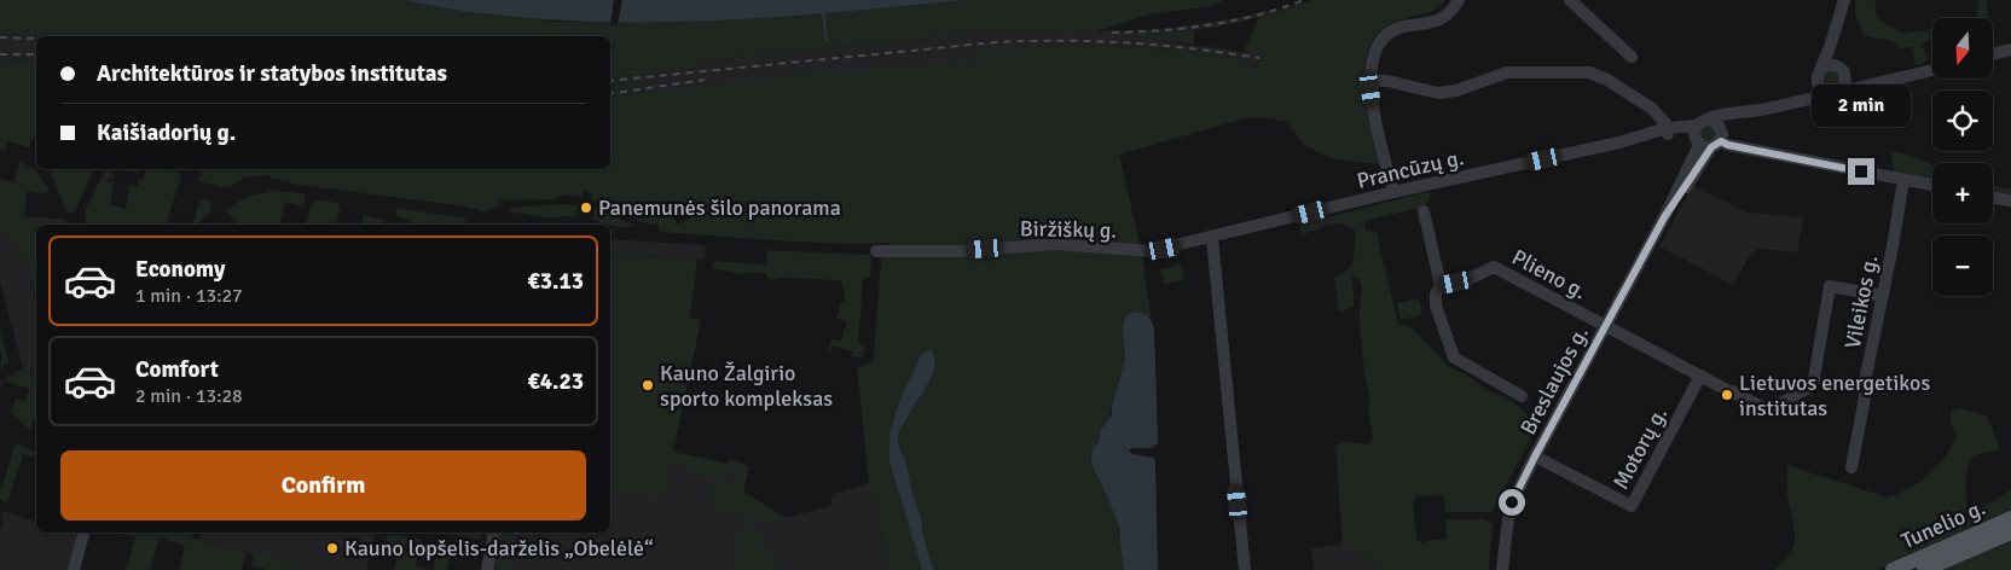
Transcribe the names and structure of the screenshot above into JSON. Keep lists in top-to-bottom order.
{
  "streets": {
    "main road": ["Tunelio g."],
    "street": [
      "Prancūzų g.",
      "Biržiškų g.",
      "Plieno g.",
      "Vileikos g.",
      "Breslaujos g.",
      "Motorų g."
    ]
  },
  "crossings": [
    ["Prancūzų g.", "Biržiškų g."],
    ["Prancūzų g.", "Breslaujos g."],
    ["Plieno g.", "Vileikos g."],
    ["Plieno g.", "Breslaujos g."],
    ["Plieno g.", "Motorų g."],
    ["Breslaujos g.", "Motorų g."]
  ],
  "places": [
    "Panemunės šilo panorama",
    "Kauno Žalgirio sporto kompleksas",
    "Lietuvos energetikos institutas",
    "Kauno lopšelis-darželis „Obelėlė“"
  ],
  "north": "bottom",
  "page": {
    "map_buttons": ["+", "−"],
    "banner": ["Architektūros ir statybos institutas", "Kaišiadorių g."],
    "bubble": "2 min",
    "list": [
      {
        "name": "Economy",
        "note": "1 min · 13:27",
        "value": "€3.13"
      },
      {
        "name": "Comfort",
        "note": "2 min · 13:28",
        "value": "€4.23"
      }
    ],
    "buttons": "Confirm"
  }
}
